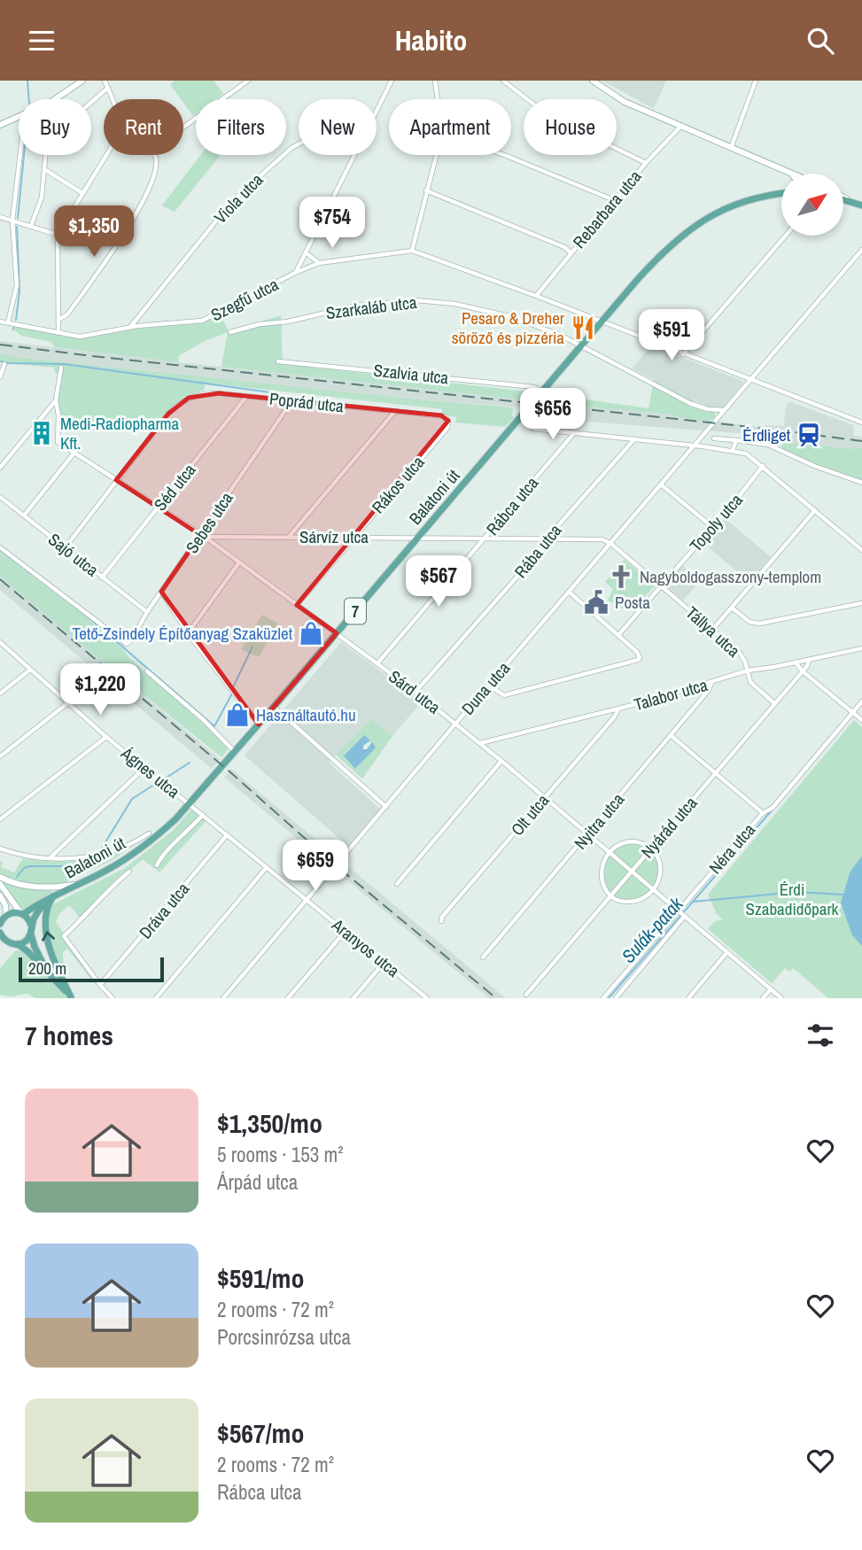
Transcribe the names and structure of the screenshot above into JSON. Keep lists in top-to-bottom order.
{
  "streets": {
    "main road": ["Balatoni út", "7"],
    "street": [
      "Viola utca",
      "Rebarbara utca",
      "Szegfű utca",
      "Szarkaláb utca",
      "Szalvia utca",
      "Poprád utca",
      "Rákos utca",
      "Séd utca",
      "Rábca utca",
      "Sebes utca",
      "Topoly utca",
      "Sárvíz utca",
      "Rába utca",
      "Sajó utca",
      "Tállya utca",
      "Duna utca",
      "Sárd utca",
      "Talabor utca",
      "Ágnes utca",
      "Olt utca",
      "Nyitra utca",
      "Nyárád utca",
      "Néra utca",
      "Dráva utca",
      "Aranyos utca"
    ]
  },
  "crossings": [
    ["Viola utca", "Szegfű utca"],
    ["Rebarbara utca", "Szegfű utca"],
    ["Szegfű utca", "Balatoni út"],
    ["Szegfű utca", "Duna utca"],
    ["Szarkaláb utca", "Balatoni út"],
    ["Szarkaláb utca", "Duna utca"],
    ["Szalvia utca", "Balatoni út"],
    ["Poprád utca", "Rákos utca"],
    ["Poprád utca", "Séd utca"],
    ["Poprád utca", "Sebes utca"],
    ["Poprád utca", "Sajó utca"],
    ["Poprád utca", "Sárd utca"],
    ["Rákos utca", "Sárvíz utca"],
    ["Rákos utca", "Sárd utca"],
    ["Séd utca", "Sajó utca"],
    ["Séd utca", "Sárd utca"],
    ["Balatoni út", "Sárvíz utca"],
    ["Balatoni út", "7"],
    ["Balatoni út", "Sárd utca"],
    ["Balatoni út", "Ágnes utca"],
    ["Balatoni út", "Aranyos utca"],
    ["Rábca utca", "Sárvíz utca"],
    ["Rábca utca", "Sárd utca"],
    ["Sebes utca", "Sárvíz utca"],
    ["Sebes utca", "Sajó utca"],
    ["Sebes utca", "Sárd utca"],
    ["Topoly utca", "Tállya utca"],
    ["Sárvíz utca", "Rába utca"],
    ["Sárvíz utca", "Tállya utca"],
    ["Sárvíz utca", "Duna utca"],
    ["Sárvíz utca", "Sárd utca"],
    ["Rába utca", "Sárd utca"],
    ["Tállya utca", "Duna utca"],
    ["Tállya utca", "Talabor utca"],
    ["Tállya utca", "Nyárád utca"],
    ["Duna utca", "Sárd utca"],
    ["Duna utca", "Aranyos utca"],
    ["Sárd utca", "Talabor utca"],
    ["Sárd utca", "Olt utca"],
    ["Sárd utca", "Nyitra utca"],
    ["Sárd utca", "Nyárád utca"],
    ["Sárd utca", "Néra utca"],
    ["Talabor utca", "Olt utca"],
    ["Talabor utca", "Nyitra utca"],
    ["Talabor utca", "Nyárád utca"],
    ["Ágnes utca", "Aranyos utca"],
    ["Dráva utca", "Aranyos utca"]
  ],
  "water": ["Sulák-patak"],
  "parks": ["Érdi Szabadidőpark"],
  "places": {
    "restaurant": ["Pesaro & Dreher söröző és pizzéria"],
    "building": ["Medi-Radiopharma Kft."],
    "station": ["Érdliget"],
    "church": ["Nagyboldogasszony-templom"],
    "public building": ["Posta"],
    "shop": ["Tető-Zsindely Építőanyag Szaküzlet", "Használtautó.hu"]
  },
  "scale_bar": "200 m",
  "north": "top right",
  "page": {
    "header": "Habito",
    "chip": [
      "Buy",
      "Rent",
      "Filters",
      "New",
      "Apartment",
      "House"
    ],
    "price": [
      "$754",
      "$1,350",
      "$591",
      "$656",
      "$567",
      "$1,220",
      "$659"
    ],
    "scale": "200 m",
    "heading": "7 homes",
    "list": [
      {
        "name": "$1,350/mo",
        "note": "5 rooms · 153 m² · Árpád utca"
      },
      {
        "name": "$591/mo",
        "note": "2 rooms · 72 m² · Porcsinrózsa utca"
      },
      {
        "name": "$567/mo",
        "note": "2 rooms · 72 m² · Rábca utca"
      }
    ]
  }
}
